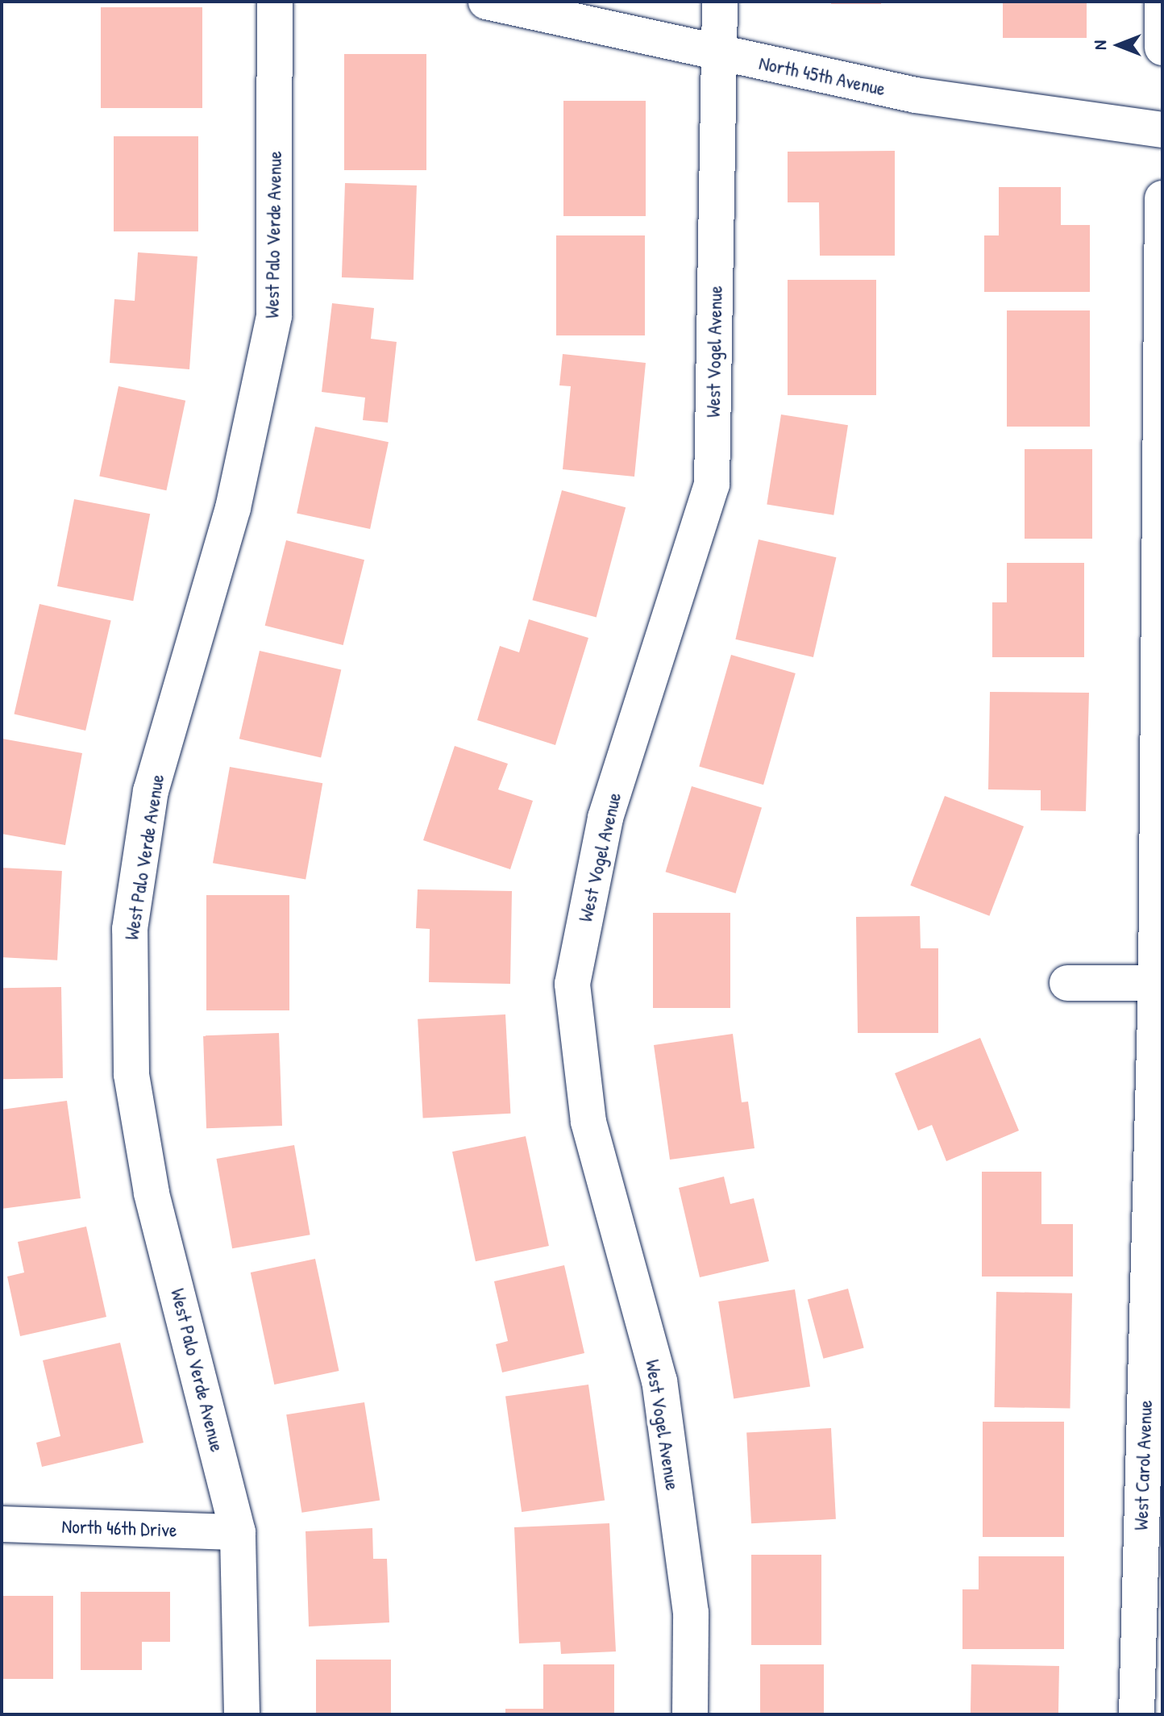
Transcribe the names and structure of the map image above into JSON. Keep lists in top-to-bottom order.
{
  "streets": {
    "street": [
      "North 45th Avenue",
      "West Palo Verde Avenue",
      "West Vogel Avenue",
      "West Carol Avenue",
      "North 46th Drive"
    ]
  },
  "crossings": [
    ["North 45th Avenue", "West Vogel Avenue"],
    ["West Palo Verde Avenue", "North 46th Drive"]
  ],
  "north": "left"
}
